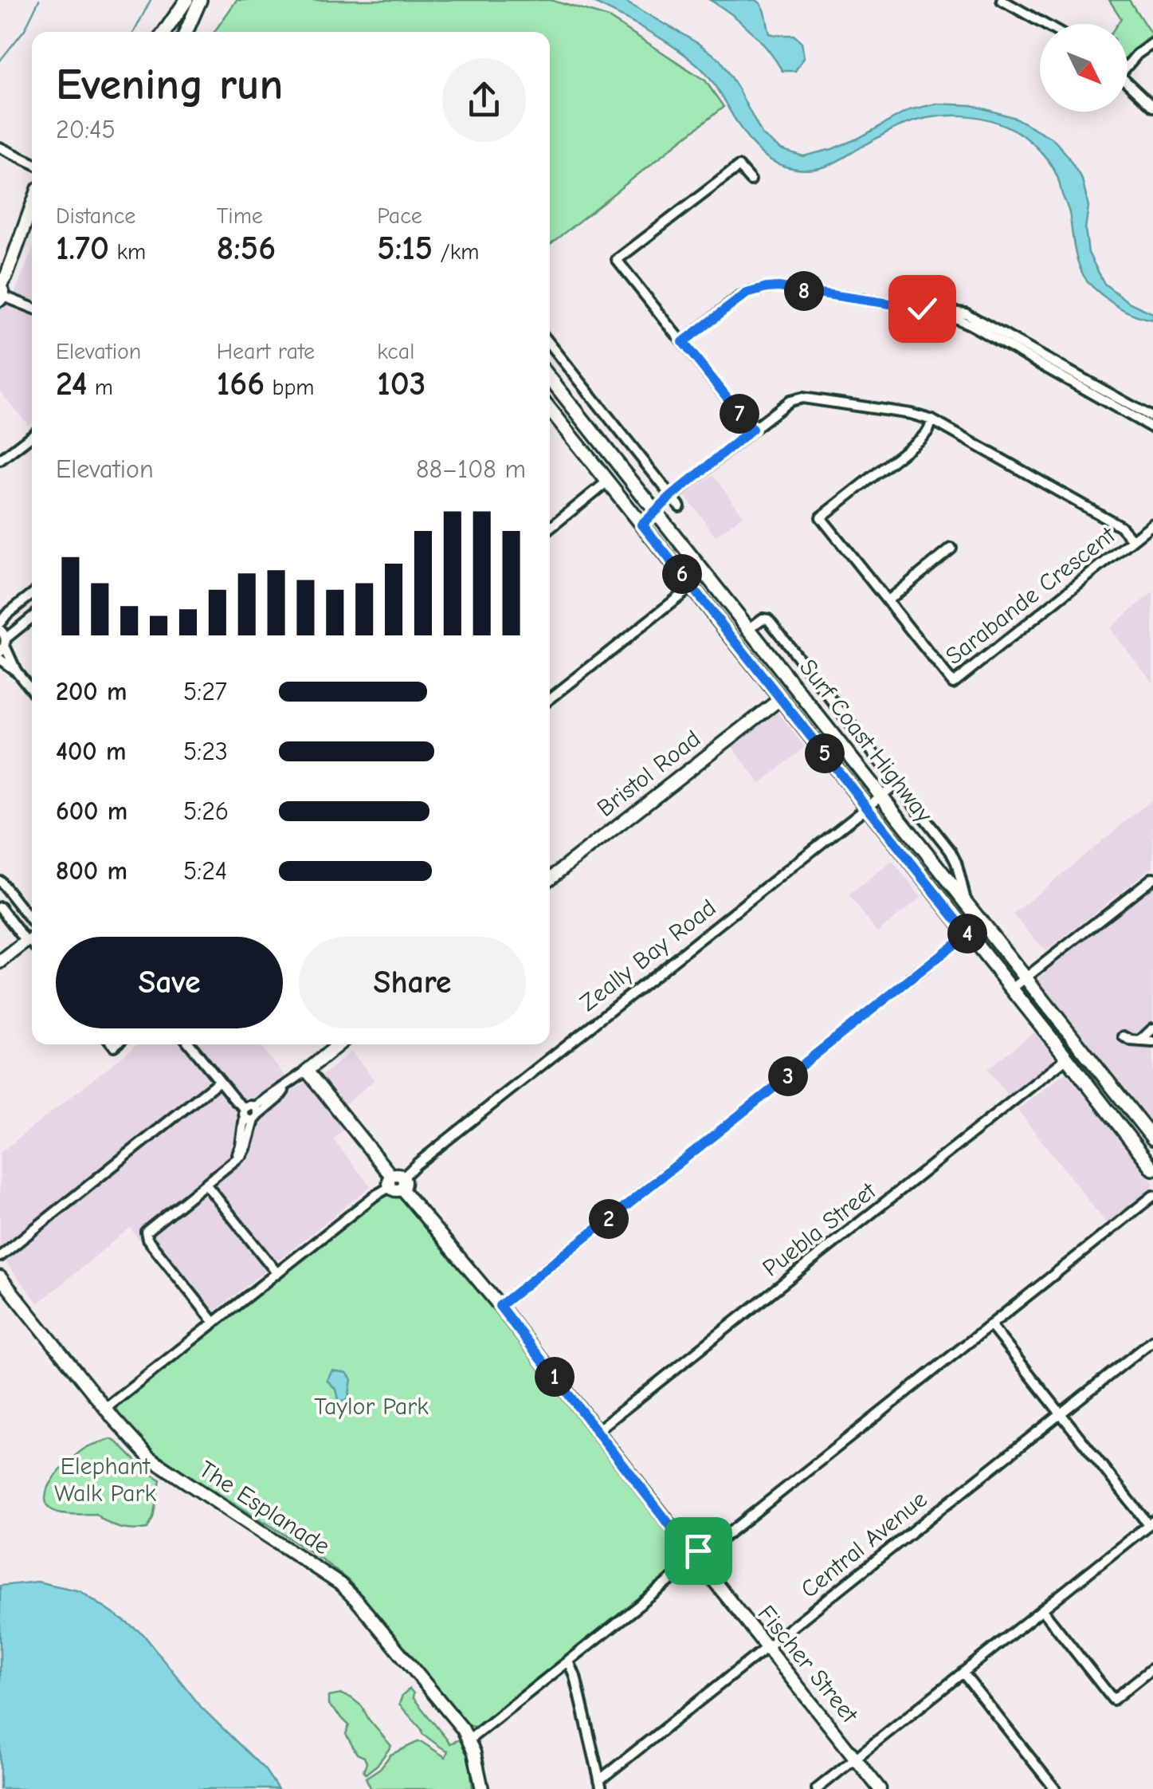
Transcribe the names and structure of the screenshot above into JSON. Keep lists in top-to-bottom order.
{
  "streets": {
    "main road": ["Surf Coast Highway"],
    "street": [
      "Sarabande Crescent",
      "Bristol Road",
      "Zeally Bay Road",
      "Puebla Street",
      "The Esplanade",
      "Central Avenue",
      "Fischer Street"
    ]
  },
  "crossings": [
    ["Surf Coast Highway", "Bristol Road"],
    ["Surf Coast Highway", "Zeally Bay Road"],
    ["Surf Coast Highway", "Puebla Street"],
    ["Zeally Bay Road", "The Esplanade"],
    ["Zeally Bay Road", "Fischer Street"],
    ["Puebla Street", "Fischer Street"],
    ["Central Avenue", "Fischer Street"]
  ],
  "parks": ["Taylor Park", "Elephant Walk Park"],
  "north": "bottom right",
  "page": {
    "heading": ["Evening run", "20:45"],
    "stats": [
      ["Distance", "1.70 km"],
      ["Time", "8:56"],
      ["Pace", "5:15 /km"],
      ["Elevation", "24 m"],
      ["Heart rate", "166 bpm"],
      ["kcal", "103"]
    ],
    "pins": [
      "8",
      "7",
      "6",
      "5",
      "4",
      "3",
      "2",
      "1"
    ],
    "chart": ["Elevation", "88–108 m"],
    "list": [
      {
        "name": "200 m",
        "note": "5:27"
      },
      {
        "name": "400 m",
        "note": "5:23"
      },
      {
        "name": "600 m",
        "note": "5:26"
      },
      {
        "name": "800 m",
        "note": "5:24"
      }
    ],
    "buttons": ["Save", "Share"]
  }
}
